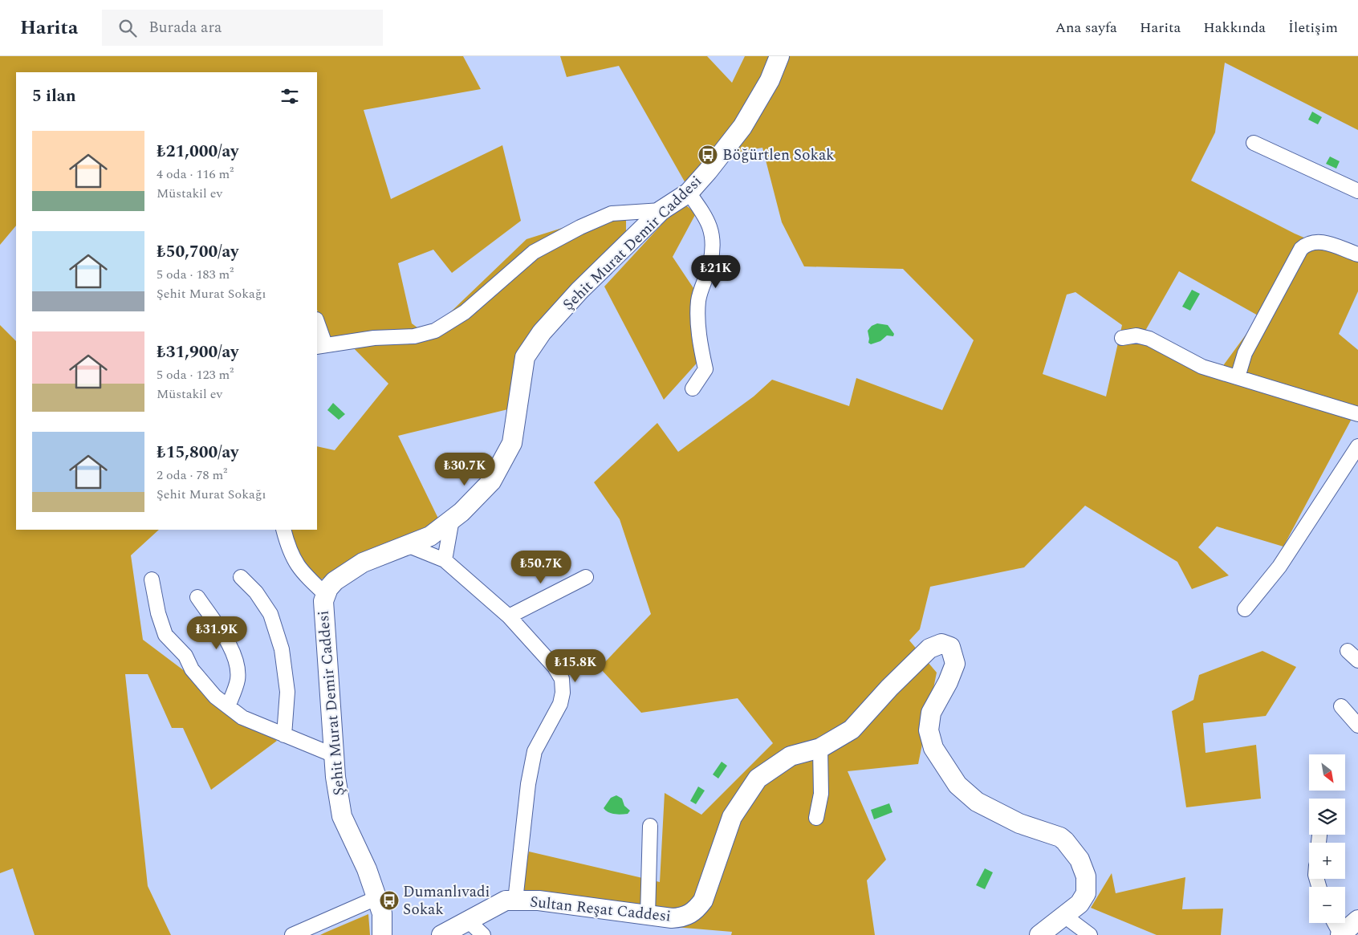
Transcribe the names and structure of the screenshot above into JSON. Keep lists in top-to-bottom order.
{
  "streets": {
    "street": ["Şehit Murat Demir Caddesi", "Sultan Reşat Caddesi"]
  },
  "places": {
    "bus stop": ["Böğürtlen Sokak", "Dumanlıvadi Sokak"]
  },
  "north": "bottom right",
  "page": {
    "header": "Harita",
    "search": "Burada ara",
    "nav": [
      "Ana sayfa",
      "Harita",
      "Hakkında",
      "İletişim"
    ],
    "heading": "5 ilan",
    "list": [
      {
        "name": "₺21,000/ay",
        "note": "4 oda · 116 m² · Müstakil ev"
      },
      {
        "name": "₺50,700/ay",
        "note": "5 oda · 183 m² · Şehit Murat Sokağı"
      },
      {
        "name": "₺31,900/ay",
        "note": "5 oda · 123 m² · Müstakil ev"
      },
      {
        "name": "₺15,800/ay",
        "note": "2 oda · 78 m² · Şehit Murat Sokağı"
      }
    ],
    "price": [
      "₺21K",
      "₺30.7K",
      "₺50.7K",
      "₺31.9K",
      "₺15.8K"
    ],
    "map_buttons": ["+", "−"]
  }
}
